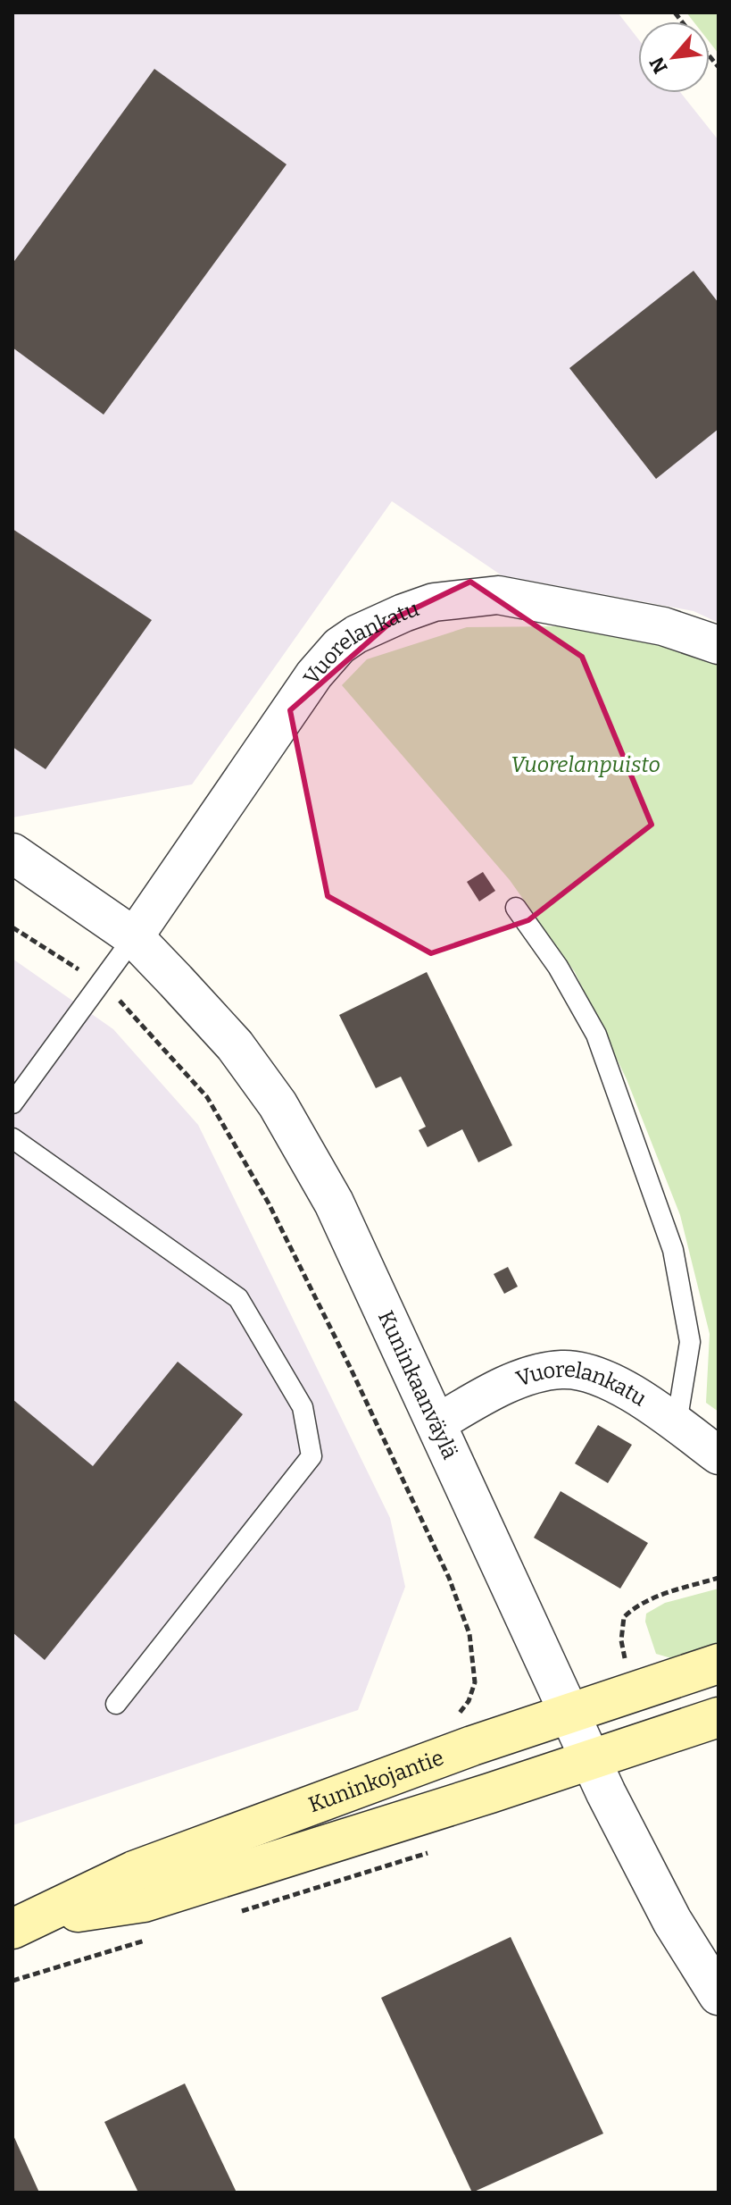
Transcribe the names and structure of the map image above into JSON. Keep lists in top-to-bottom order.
{
  "streets": {
    "main road": ["Kuninkojantie"],
    "street": ["Vuorelankatu", "Kuninkaanväylä"]
  },
  "crossings": [
    ["Vuorelankatu", "Kuninkaanväylä"],
    ["Kuninkaanväylä", "Kuninkojantie"]
  ],
  "parks": ["Vuorelanpuisto"],
  "north": "bottom left"
}
